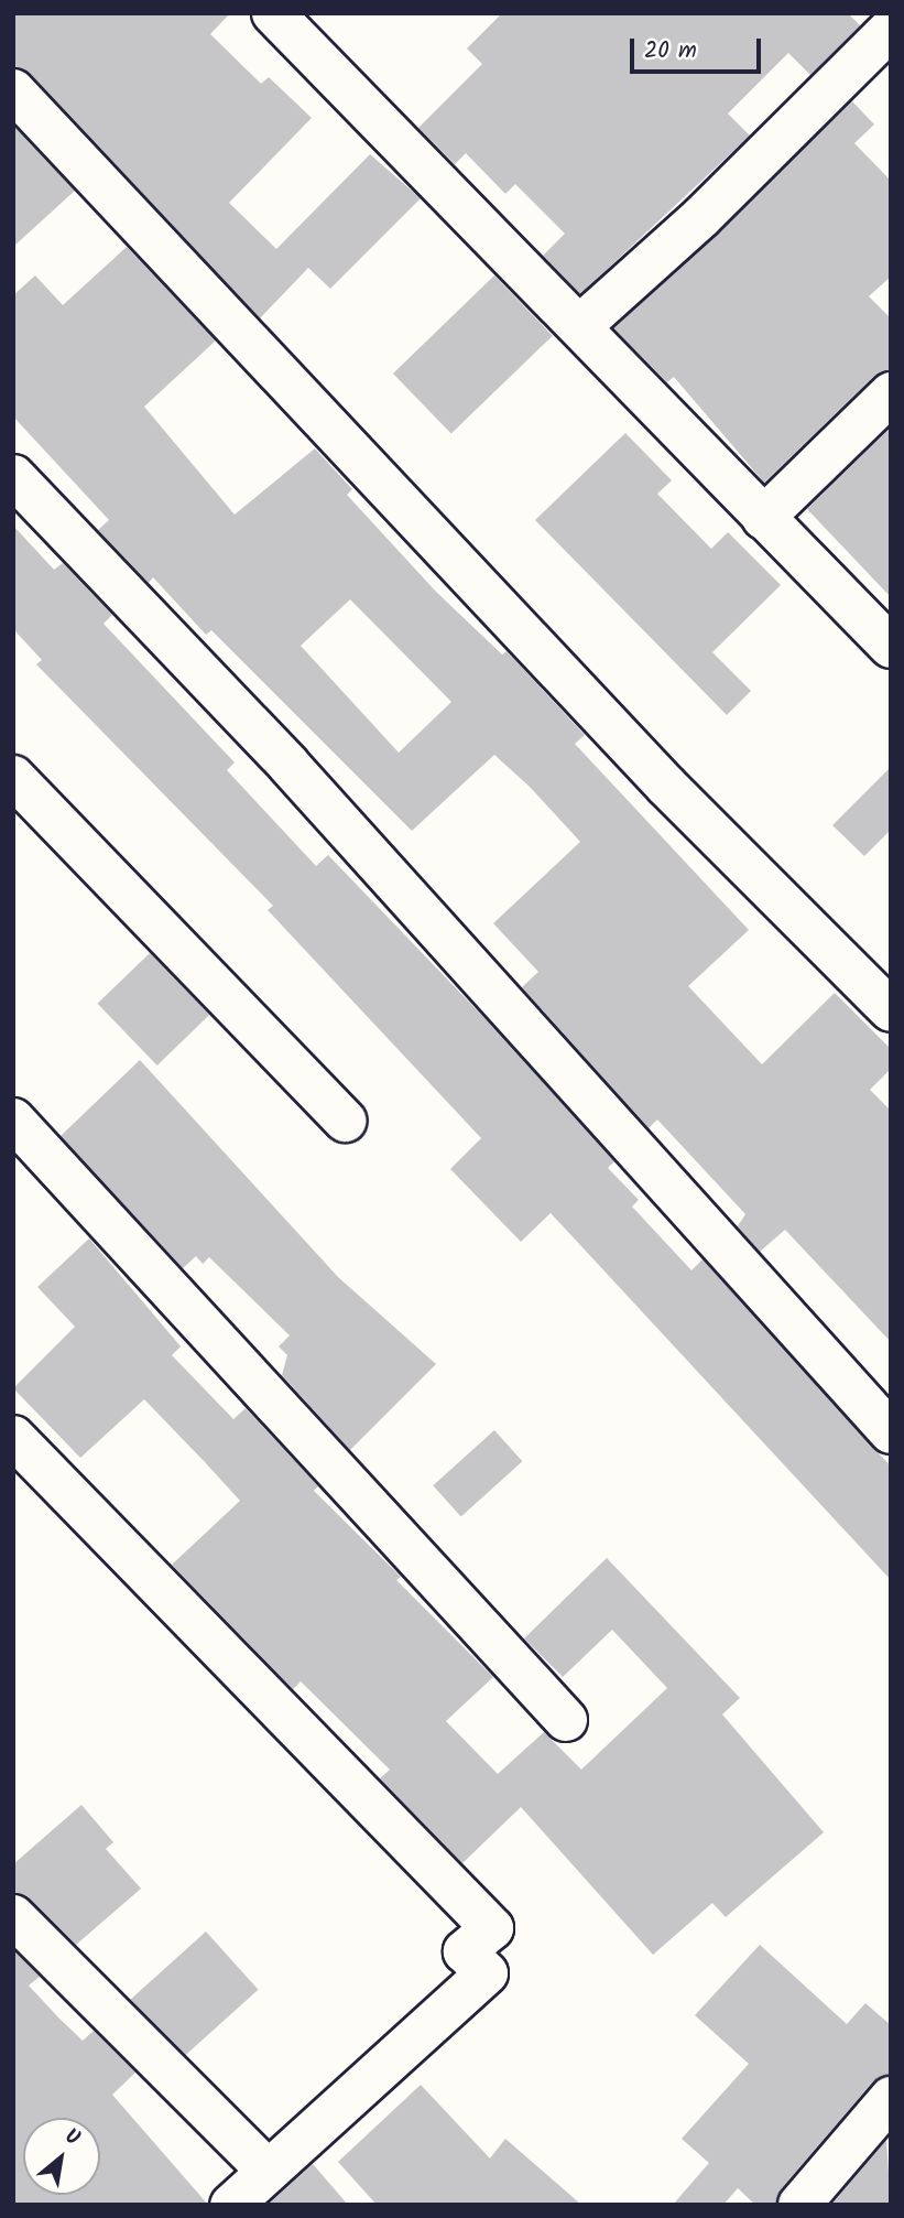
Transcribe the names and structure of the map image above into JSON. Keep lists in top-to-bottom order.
{
  "scale_bar": "20 m",
  "north": "top right"
}
